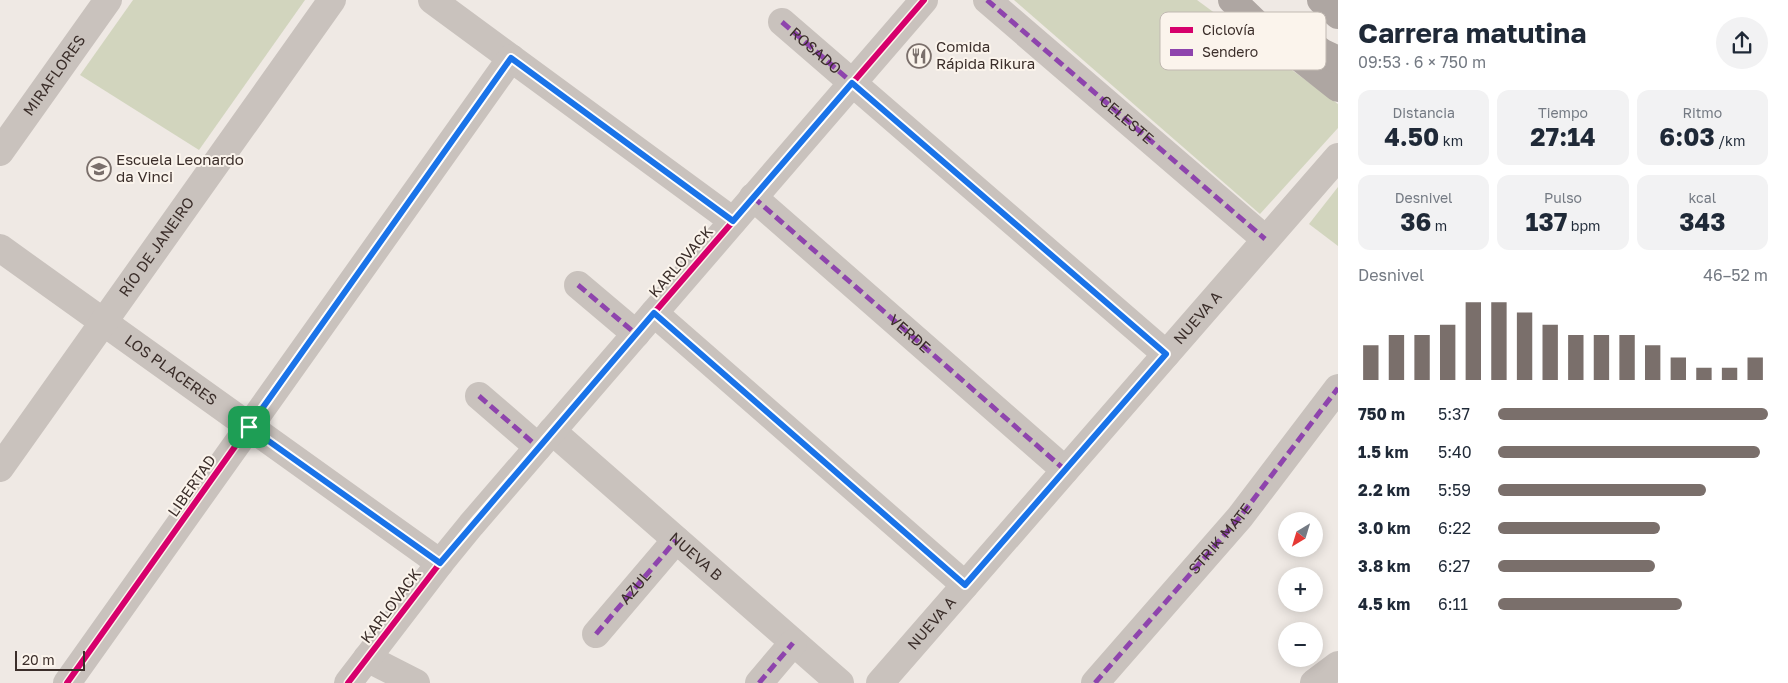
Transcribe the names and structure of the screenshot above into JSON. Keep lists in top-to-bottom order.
{
  "streets": {
    "street": [
      "ROSADO",
      "MIRAFLORES",
      "CELESTE",
      "RÍO DE JANEIRO",
      "KARLOVACK",
      "NUEVA A",
      "VERDE",
      "LOS PLACERES",
      "LIBERTAD",
      "STRIK MATE",
      "NUEVA B",
      "AZUL"
    ]
  },
  "crossings": [
    ["ROSADO", "KARLOVACK"],
    ["ROSADO", "NUEVA A"],
    ["CELESTE", "NUEVA A"],
    ["RÍO DE JANEIRO", "LOS PLACERES"],
    ["KARLOVACK", "VERDE"],
    ["KARLOVACK", "LOS PLACERES"],
    ["KARLOVACK", "NUEVA B"],
    ["NUEVA A", "VERDE"],
    ["LOS PLACERES", "LIBERTAD"],
    ["NUEVA B", "AZUL"]
  ],
  "places": {
    "restaurant": ["Comida Rápida Rikura"],
    "school or university": ["Escuela Leonardo da Vinci"]
  },
  "legend": ["Ciclovía", "Sendero"],
  "scale_bar": "20 m",
  "north": "bottom left",
  "page": {
    "heading": ["Carrera matutina", "09:53 · 6 × 750 m"],
    "stats": [
      ["Distancia", "4.50 km"],
      ["Tiempo", "27:14"],
      ["Ritmo", "6:03 /km"],
      ["Desnivel", "36 m"],
      ["Pulso", "137 bpm"],
      ["kcal", "343"]
    ],
    "chart": ["Desnivel", "46–52 m"],
    "list": [
      {
        "name": "750 m",
        "note": "5:37"
      },
      {
        "name": "1.5 km",
        "note": "5:40"
      },
      {
        "name": "2.2 km",
        "note": "5:59"
      },
      {
        "name": "3.0 km",
        "note": "6:22"
      },
      {
        "name": "3.8 km",
        "note": "6:27"
      },
      {
        "name": "4.5 km",
        "note": "6:11"
      }
    ],
    "map_buttons": ["+", "−"],
    "scale": "20 m"
  }
}
